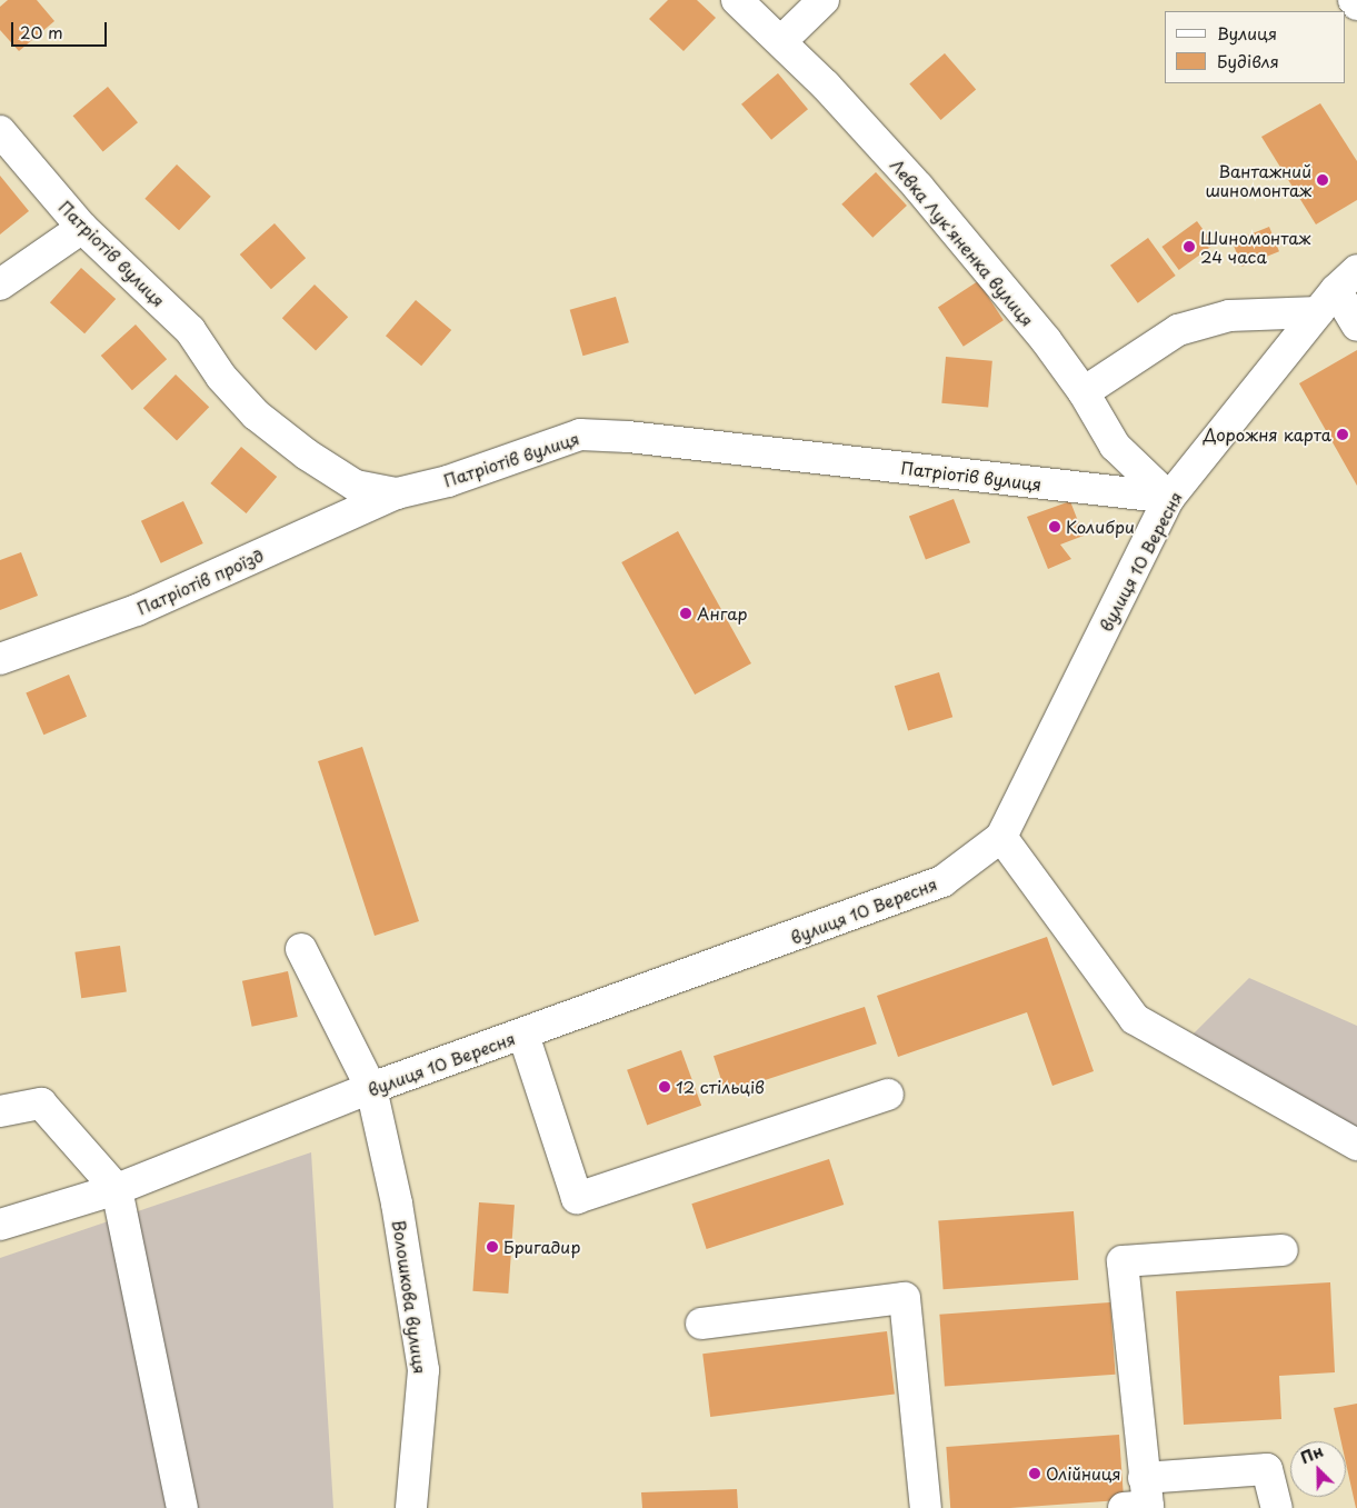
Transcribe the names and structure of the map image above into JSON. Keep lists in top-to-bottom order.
{
  "streets": {
    "main road": [
      "Левка Лук'яненка вулиця",
      "Патріотів вулиця",
      "вулиця 10 Вересня",
      "Патріотів проїзд",
      "Волошкова вулиця"
    ]
  },
  "crossings": [
    ["Левка Лук'яненка вулиця", "Патріотів вулиця"],
    ["Левка Лук'яненка вулиця", "вулиця 10 Вересня"],
    ["Патріотів вулиця", "вулиця 10 Вересня"],
    ["Патріотів вулиця", "Патріотів проїзд"],
    ["вулиця 10 Вересня", "Волошкова вулиця"]
  ],
  "places": [
    "Вантажний шиномонтаж",
    "Шиномонтаж 24 часа",
    "Дорожня карта",
    "Колибри",
    "Ангар",
    "12 стільців",
    "Бригадир",
    "Олійниця"
  ],
  "legend": ["Вулиця", "Будівля"],
  "scale_bar": "20 m",
  "north": "top left"
}
